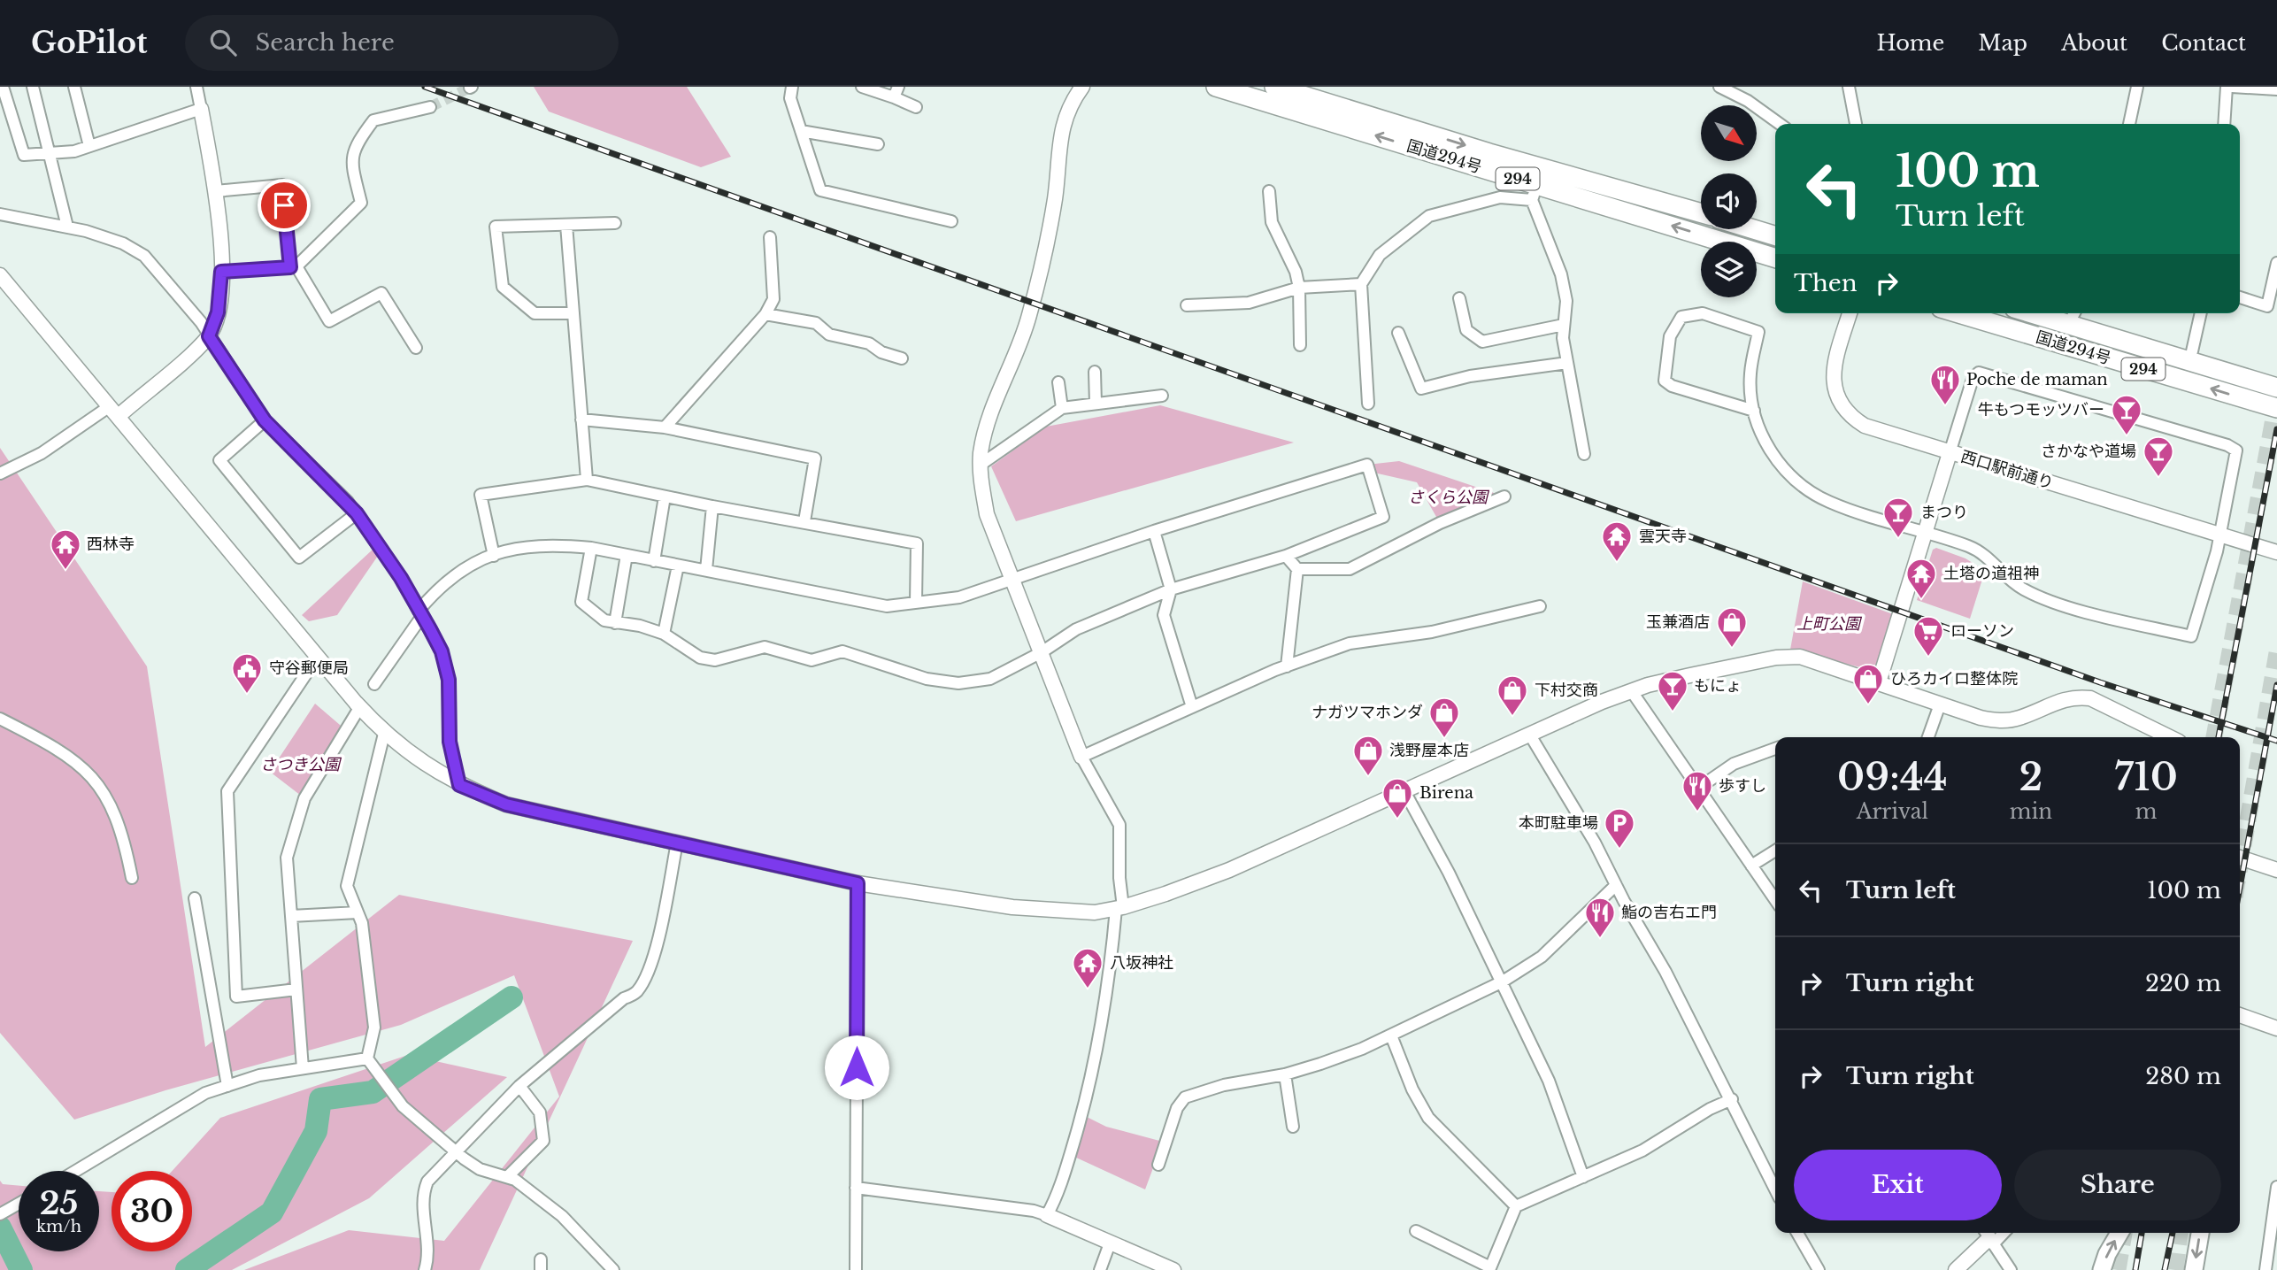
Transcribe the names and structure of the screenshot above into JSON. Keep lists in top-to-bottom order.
{
  "streets": {
    "highway": ["国道294号", "294"],
    "street": ["西口駅前通り"]
  },
  "parks": ["さくら公園", "上町公園", "さつき公園"],
  "places": {
    "restaurant": ["Poche de maman", "歩すし", "鮨の吉右エ門"],
    "bar": [
      "牛もつモッツバー",
      "さかなや道場",
      "まつり",
      "もにょ"
    ],
    "temple": [
      "雲天寺",
      "西林寺",
      "土塔の道祖神",
      "八坂神社"
    ],
    "shop": [
      "玉兼酒店",
      "ひろカイロ整体院",
      "下村交商",
      "ナガツマホンダ",
      "浅野屋本店",
      "Birena"
    ],
    "supermarket": ["ローソン"],
    "public building": ["守谷郵便局"],
    "parking": ["本町駐車場"]
  },
  "north": "bottom right",
  "page": {
    "header": "GoPilot",
    "search": "Search here",
    "nav": [
      "Home",
      "Map",
      "About",
      "Contact"
    ],
    "turn": ["100 m", "Turn left"],
    "then": "Then",
    "eta": [
      "09:44",
      "Arrival",
      "2",
      "min",
      "710",
      "m"
    ],
    "list": [
      {
        "name": "Turn left",
        "value": "100 m"
      },
      {
        "name": "Turn right",
        "value": "220 m"
      },
      {
        "name": "Turn right",
        "value": "280 m"
      }
    ],
    "buttons": ["Exit", "Share"],
    "speed": "25 km/h",
    "limit": "30"
  }
}
